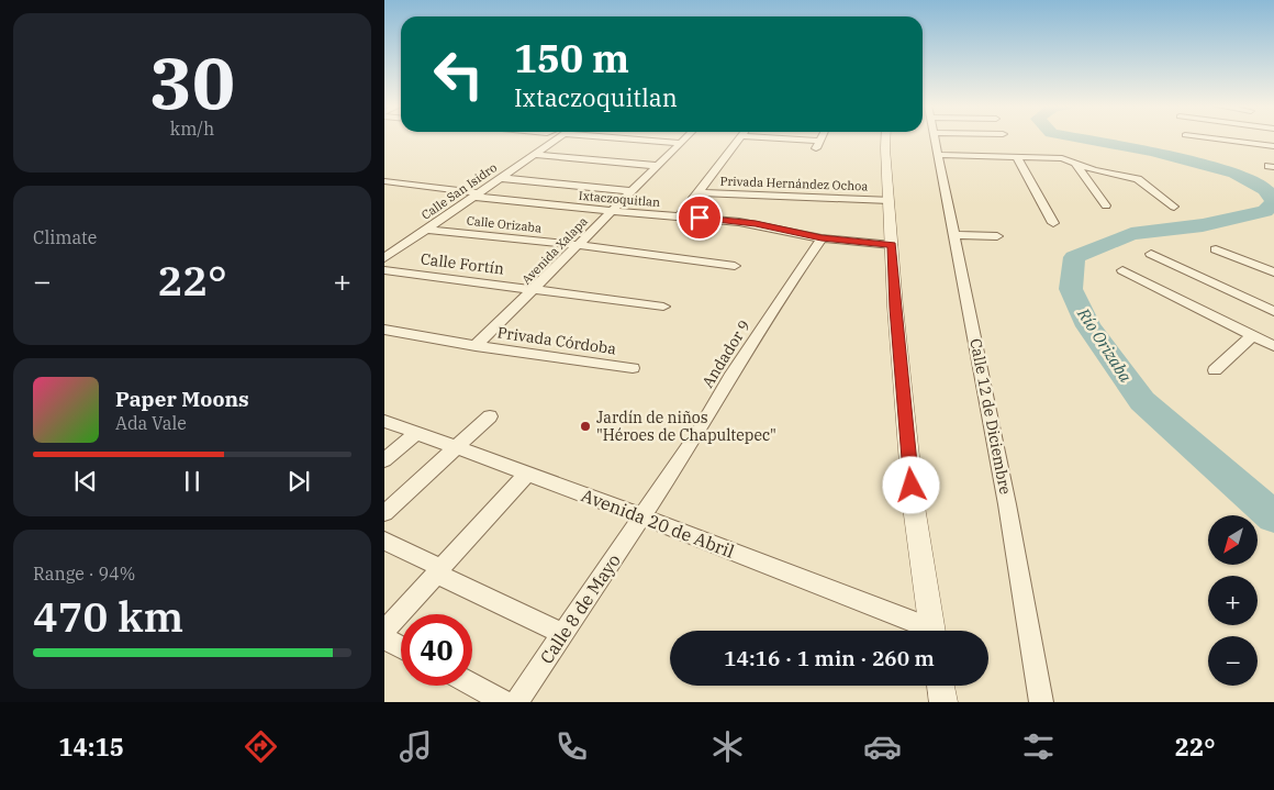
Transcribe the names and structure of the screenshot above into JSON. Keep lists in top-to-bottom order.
{
  "streets": {
    "street": [
      "Privada Hernández Ochoa",
      "Calle San Isidro",
      "Ixtaczoquitlan",
      "Calle Orizaba",
      "Avenida Xalapa",
      "Calle Fortín",
      "Privada Córdoba",
      "Andador 9",
      "Calle 12 de Diciembre",
      "Avenida 20 de Abril",
      "Calle 8 de Mayo"
    ]
  },
  "crossings": [
    ["Calle San Isidro", "Ixtaczoquitlan"],
    ["Calle San Isidro", "Calle Orizaba"],
    ["Ixtaczoquitlan", "Avenida Xalapa"],
    ["Ixtaczoquitlan", "Andador 9"],
    ["Calle Orizaba", "Avenida Xalapa"],
    ["Avenida Xalapa", "Calle Fortín"],
    ["Avenida Xalapa", "Privada Córdoba"],
    ["Andador 9", "Avenida 20 de Abril"],
    ["Andador 9", "Calle 8 de Mayo"],
    ["Avenida 20 de Abril", "Calle 8 de Mayo"]
  ],
  "water": ["Río Orizaba"],
  "places": ["Jardín de niños \"Héroes de Chapultepec\""],
  "north": "bottom left",
  "page": {
    "tile": [
      ["30", "km/h"],
      "Climate",
      ["Range · 94%", "470 km"]
    ],
    "turn": ["150 m", "Ixtaczoquitlan"],
    "heat": ["−", "22°", "+"],
    "song": ["Paper Moons", "Ada Vale"],
    "map_buttons": ["+", "−"],
    "limit": "40",
    "trip": "14:16 · 1 min · 260 m",
    "tabs": ["14:15", "22°"]
  }
}
